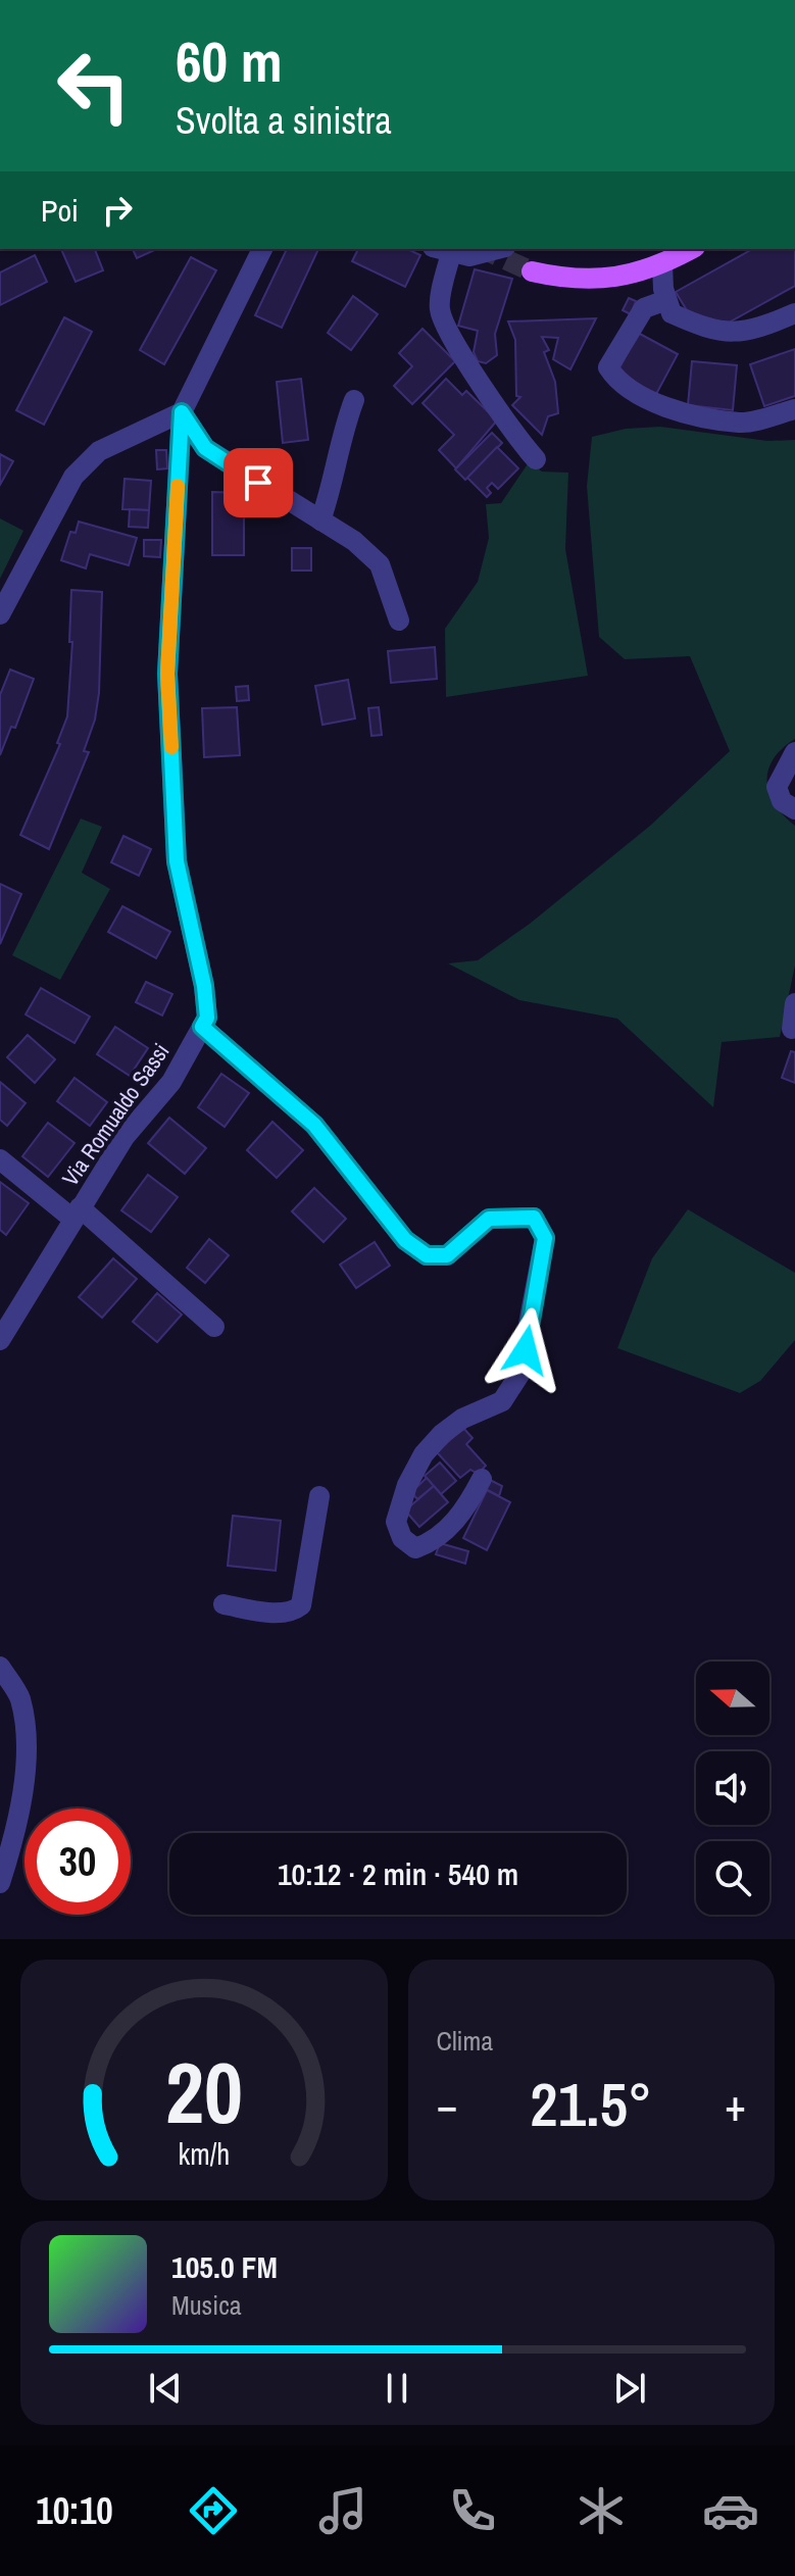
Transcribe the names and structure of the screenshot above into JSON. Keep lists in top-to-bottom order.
{
  "streets": {
    "street": ["Via Romualdo Sassi"]
  },
  "north": "left",
  "page": {
    "turn": ["60 m", "Svolta a sinistra"],
    "then": "Poi",
    "limit": "30",
    "trip": "10:12 · 2 min · 540 m",
    "tile": "Clima",
    "heat": ["−", "21.5°", "+"],
    "song": ["105.0 FM", "Musica"],
    "tabs": "10:10",
    "gauge": ["20", "km/h"]
  }
}
